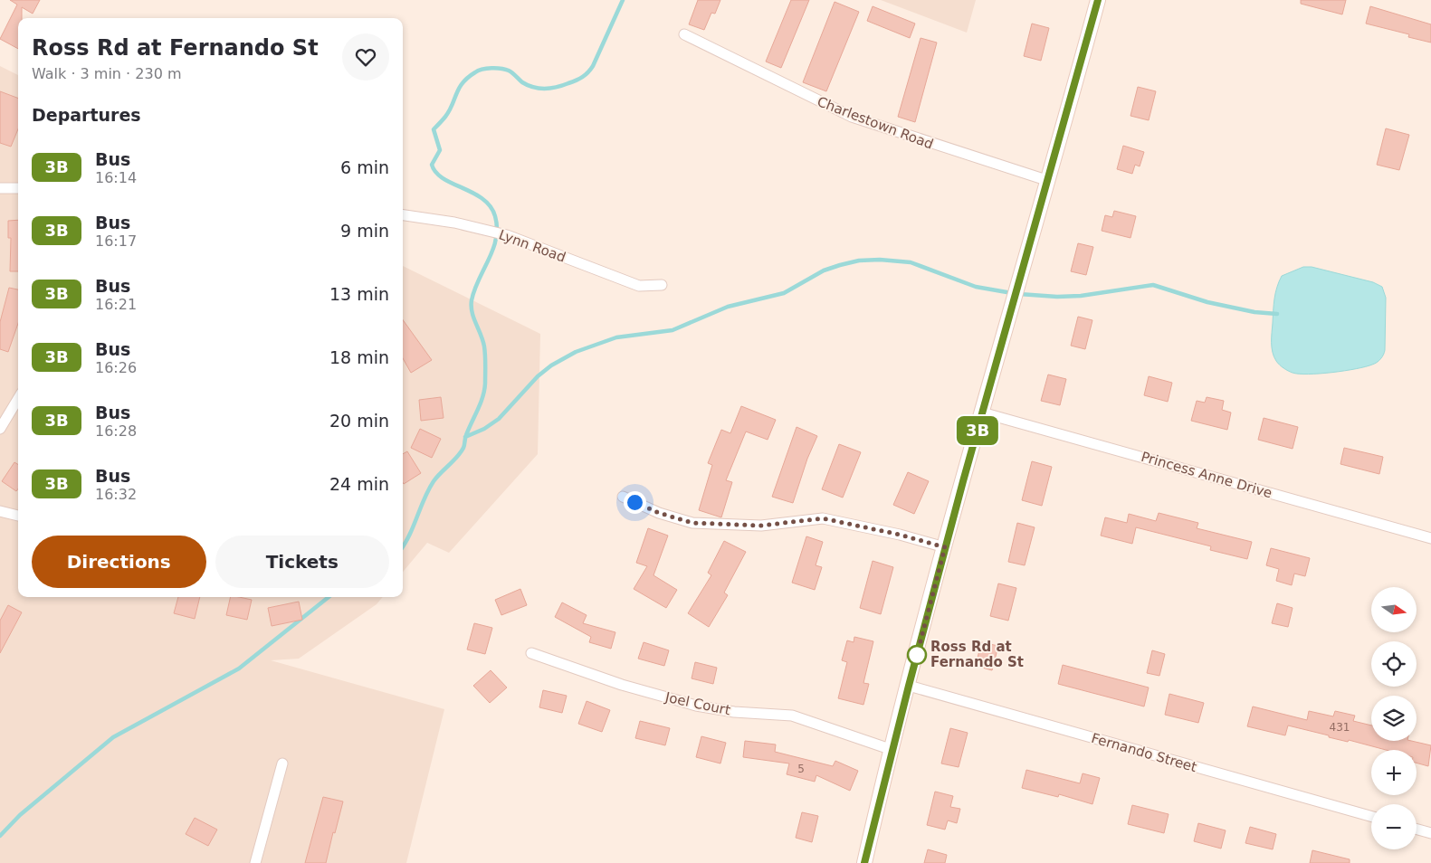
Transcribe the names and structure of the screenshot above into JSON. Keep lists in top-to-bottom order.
{
  "streets": {
    "street": [
      "Charlestown Road",
      "Lynn Road",
      "Princess Anne Drive",
      "Joel Court",
      "Fernando Street"
    ]
  },
  "places": ["Ross Rd at Fernando St"],
  "lines": ["bus line 3B"],
  "house_numbers": ["431", "5"],
  "north": "right",
  "page": {
    "on_map": "3B",
    "heading": [
      ["Ross Rd at Fernando St", "Walk · 3 min · 230 m"],
      "Departures"
    ],
    "list": [
      {
        "mark": "3B",
        "name": "Bus",
        "note": "16:14",
        "value": "6 min"
      },
      {
        "mark": "3B",
        "name": "Bus",
        "note": "16:17",
        "value": "9 min"
      },
      {
        "mark": "3B",
        "name": "Bus",
        "note": "16:21",
        "value": "13 min"
      },
      {
        "mark": "3B",
        "name": "Bus",
        "note": "16:26",
        "value": "18 min"
      },
      {
        "mark": "3B",
        "name": "Bus",
        "note": "16:28",
        "value": "20 min"
      },
      {
        "mark": "3B",
        "name": "Bus",
        "note": "16:32",
        "value": "24 min"
      }
    ],
    "buttons": ["Directions", "Tickets"],
    "map_buttons": ["+", "−"]
  }
}
